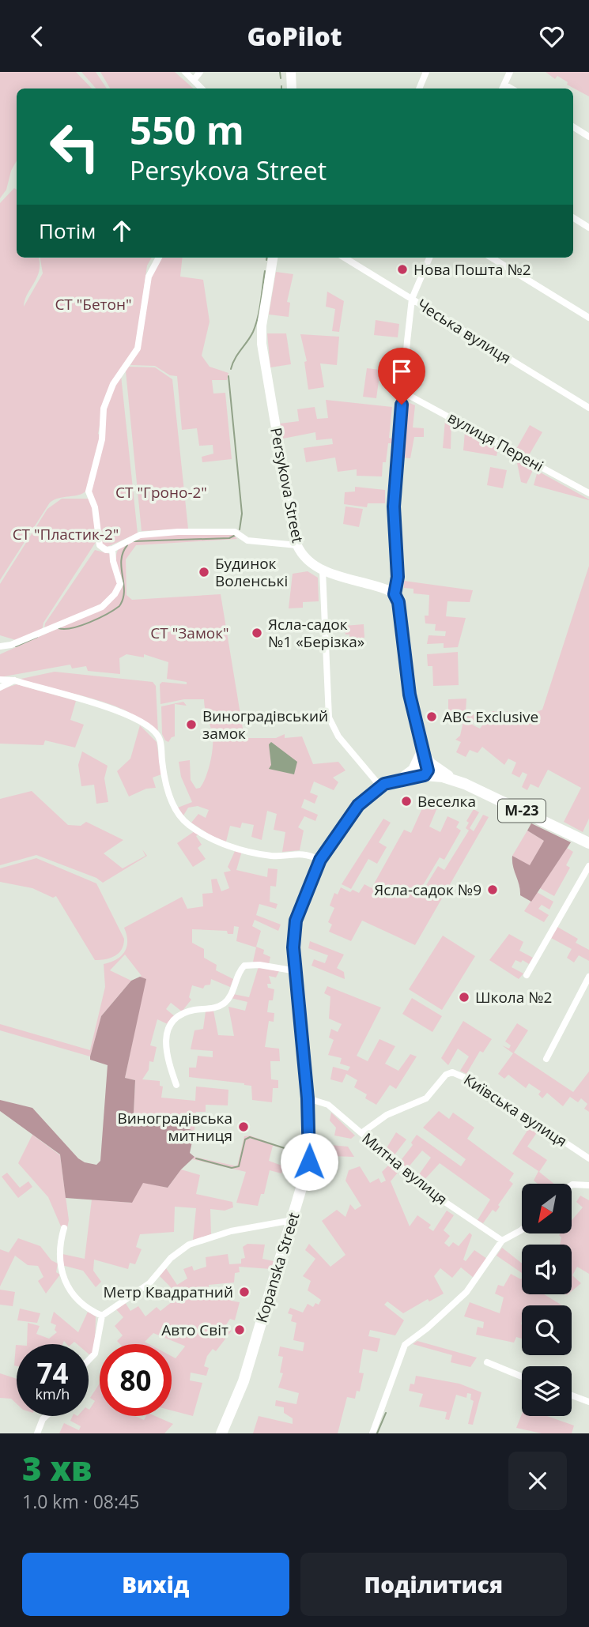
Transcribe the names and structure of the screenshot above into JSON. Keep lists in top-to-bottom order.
{
  "streets": {
    "highway": ["М-23", "Kopanska Street"],
    "main road": ["Persykova Street"],
    "street": [
      "Чеська вулиця",
      "вулиця Перені",
      "Київська вулиця",
      "Митна вулиця"
    ]
  },
  "crossings": [
    ["Київська вулиця", "Митна вулиця"],
    ["Митна вулиця", "Kopanska Street"]
  ],
  "parks": [
    "СТ \"Бетон\"",
    "СТ \"Гроно-2\"",
    "СТ \"Пластик-2\"",
    "СТ \"Замок\""
  ],
  "places": [
    "Нова Пошта №2",
    "Будинок Воленські",
    "Ясла-садок №1 «Берізка»",
    "ABC Exclusive",
    "Виноградівський замок",
    "Веселка",
    "Ясла-садок №9",
    "Школа №2",
    "Виноградівська митниця",
    "Метр Квадратний",
    "Авто Світ"
  ],
  "north": "bottom left",
  "page": {
    "header": "GoPilot",
    "turn": ["550 m", "Persykova Street"],
    "then": "Потім",
    "speed": "74 km/h",
    "limit": "80",
    "heading": ["3 хв", "1.0 km · 08:45"],
    "buttons": ["Вихід", "Поділитися"]
  }
}
